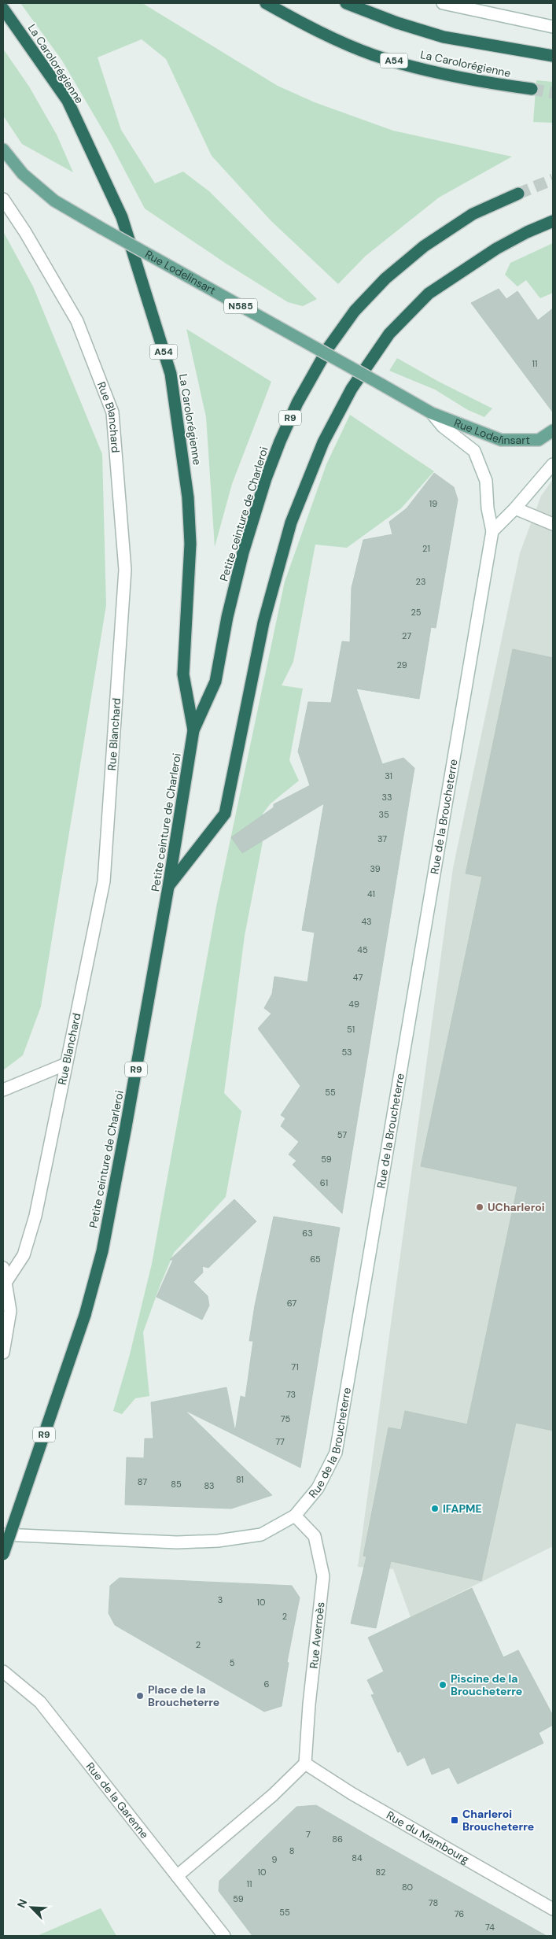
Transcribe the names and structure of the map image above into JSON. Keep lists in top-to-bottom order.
{
  "streets": {
    "highway": [
      "A54",
      "La Carolorégienne",
      "R9",
      "Petite ceinture de Charleroi"
    ],
    "main road": ["Rue Lodelinsart", "N585"],
    "street": [
      "Rue Blanchard",
      "Rue de la Broucheterre",
      "Rue Averroès",
      "Rue de la Garenne",
      "Rue du Mambourg"
    ]
  },
  "crossings": [
    ["La Carolorégienne", "Petite ceinture de Charleroi"],
    ["Rue Lodelinsart", "Rue de la Broucheterre"],
    ["Rue de la Broucheterre", "Rue Averroès"],
    ["Rue Averroès", "Rue du Mambourg"]
  ],
  "places": {
    "other": [
      "UCharleroi",
      "IFAPME",
      "Piscine de la Broucheterre",
      "Place de la Broucheterre"
    ],
    "transit": ["Charleroi Broucheterre"]
  },
  "house_numbers": [
    "11",
    "19",
    "21",
    "23",
    "25",
    "27",
    "29",
    "31",
    "33",
    "35",
    "37",
    "39",
    "41",
    "43",
    "45",
    "47",
    "49",
    "51",
    "53",
    "55",
    "57",
    "59",
    "61",
    "63",
    "65",
    "67",
    "71",
    "73",
    "75",
    "77",
    "81",
    "87",
    "85",
    "83",
    "3",
    "10",
    "2",
    "2",
    "5",
    "6",
    "7",
    "86",
    "8",
    "84",
    "9",
    "10",
    "82",
    "11",
    "80",
    "59",
    "78",
    "55",
    "76",
    "74"
  ],
  "north": "top left"
}
